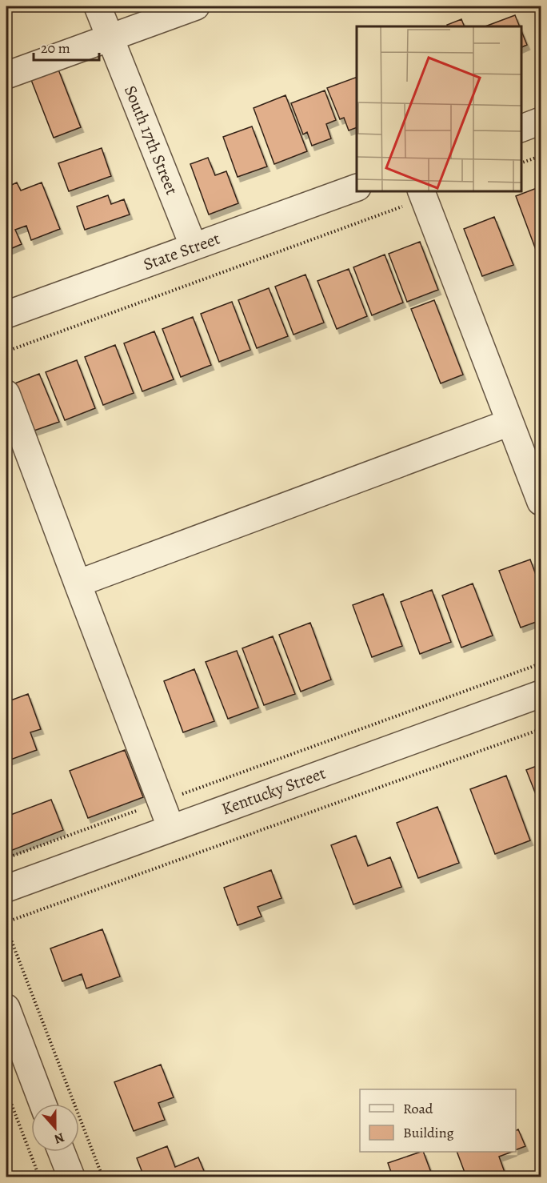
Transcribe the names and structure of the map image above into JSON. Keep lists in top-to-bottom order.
{
  "streets": {
    "street": ["South 17th Street", "State Street", "Kentucky Street"]
  },
  "crossings": [
    ["South 17th Street", "State Street"]
  ],
  "legend": ["Road", "Building"],
  "scale_bar": "20 m",
  "north": "bottom"
}
